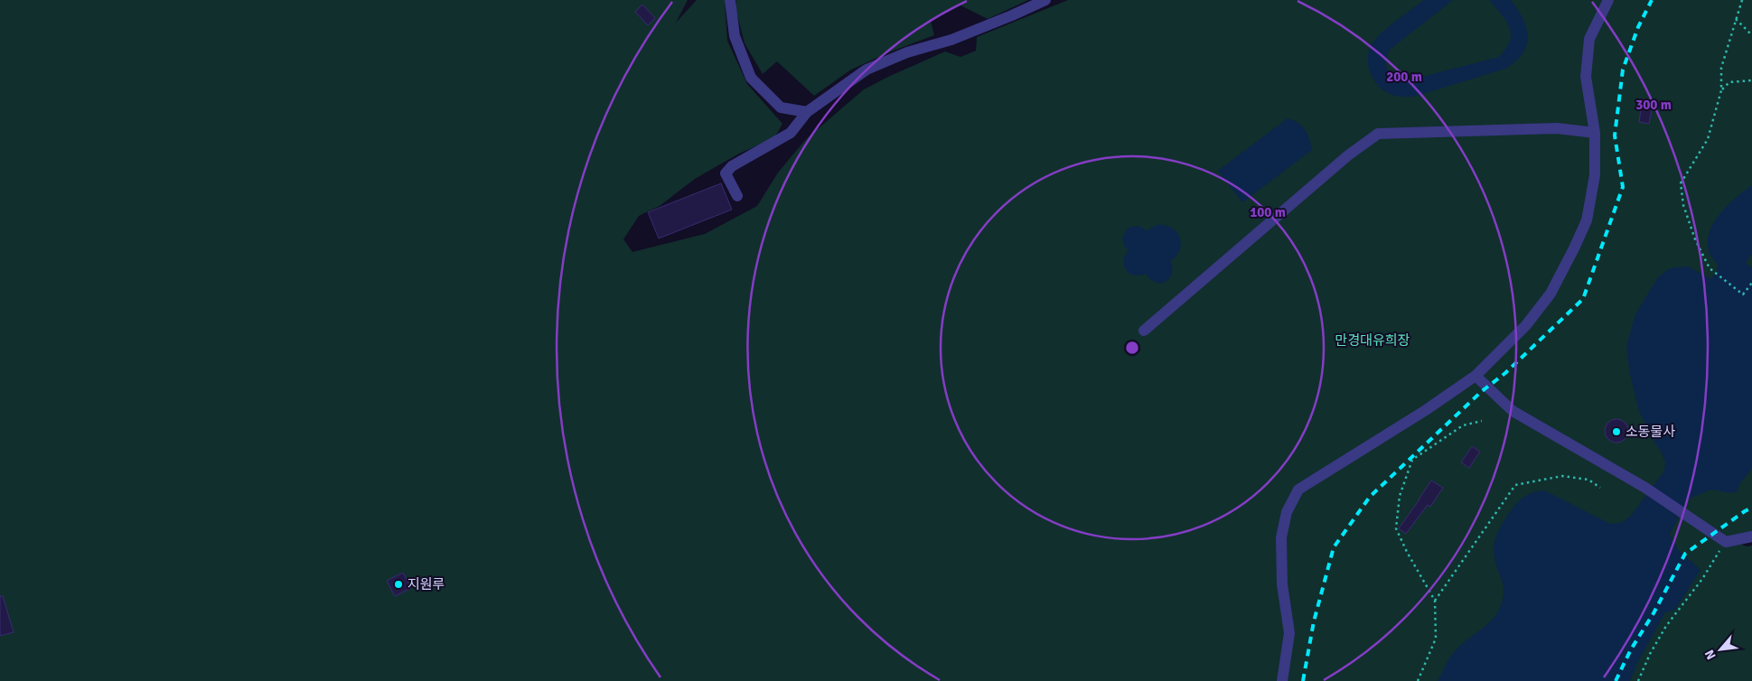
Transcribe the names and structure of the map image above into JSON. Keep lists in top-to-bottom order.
{
  "parks": ["만경대유희장"],
  "places": ["소동물사", "지원루"],
  "north": "bottom left",
  "rings": ["200 m", "300 m", "100 m"]
}
